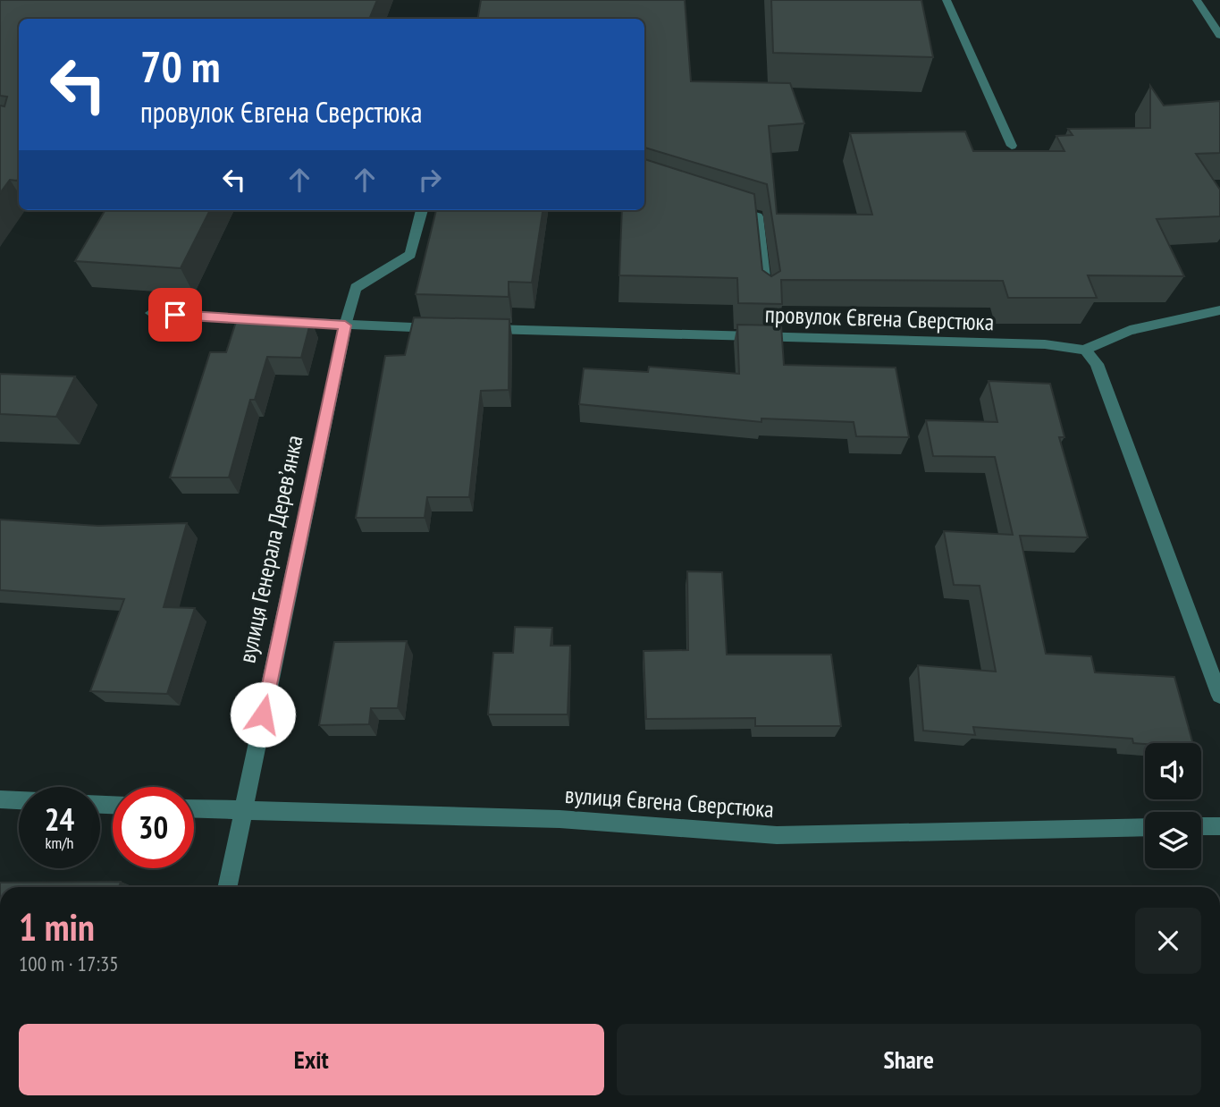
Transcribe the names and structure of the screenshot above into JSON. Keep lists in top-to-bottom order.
{
  "streets": {
    "street": ["провулок Євгена Сверстюка", "вулиця Генерала Деревʼянка", "вулиця Євгена Сверстюка"]
  },
  "crossings": [
    ["вулиця Генерала Деревʼянка", "вулиця Євгена Сверстюка"]
  ],
  "page": {
    "turn": ["70 m", "провулок Євгена Сверстюка"],
    "speed": "24 km/h",
    "limit": "30",
    "heading": ["1 min", "100 m · 17:35"],
    "buttons": ["Exit", "Share"]
  }
}
